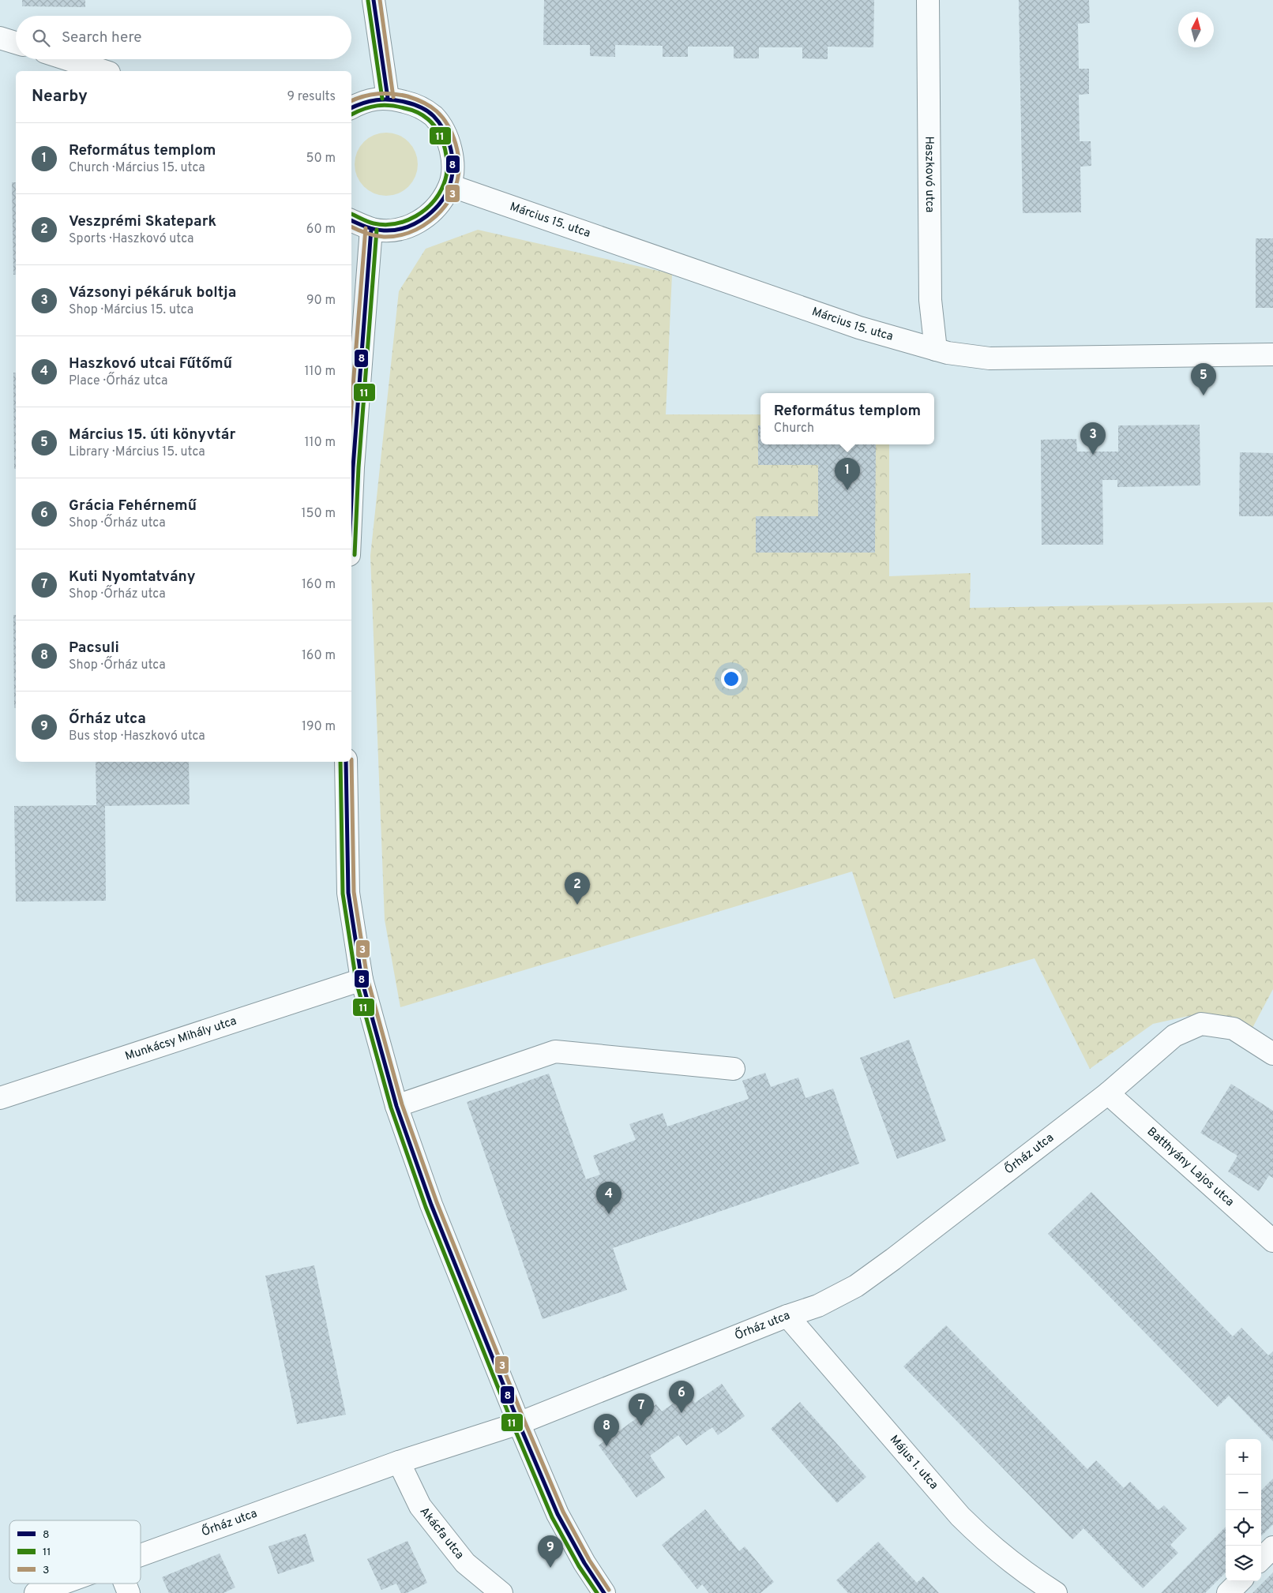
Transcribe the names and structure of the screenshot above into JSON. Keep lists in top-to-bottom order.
{
  "streets": {
    "street": [
      "Haszkovó utca",
      "Március 15. utca",
      "Munkácsy Mihály utca",
      "Őrház utca",
      "Batthyány Lajos utca",
      "Május 1. utca",
      "Akácfa utca"
    ]
  },
  "crossings": [
    ["Haszkovó utca", "Március 15. utca"],
    ["Őrház utca", "Batthyány Lajos utca"],
    ["Őrház utca", "Május 1. utca"],
    ["Őrház utca", "Akácfa utca"]
  ],
  "lines": ["transit line 8", "transit line 3", "transit line 11"],
  "legend": ["8", "11", "3"],
  "north": "top",
  "page": {
    "search": "Search here",
    "heading": ["Nearby", "9 results"],
    "list": [
      {
        "mark": "1",
        "name": "Református templom",
        "note": "Church · Március 15. utca",
        "value": "50 m"
      },
      {
        "mark": "2",
        "name": "Veszprémi Skatepark",
        "note": "Sports · Haszkovó utca",
        "value": "60 m"
      },
      {
        "mark": "3",
        "name": "Vázsonyi pékáruk boltja",
        "note": "Shop · Március 15. utca",
        "value": "90 m"
      },
      {
        "mark": "4",
        "name": "Haszkovó utcai Fűtőmű",
        "note": "Place · Őrház utca",
        "value": "110 m"
      },
      {
        "mark": "5",
        "name": "Március 15. úti könyvtár",
        "note": "Library · Március 15. utca",
        "value": "110 m"
      },
      {
        "mark": "6",
        "name": "Grácia Fehérnemű",
        "note": "Shop · Őrház utca",
        "value": "150 m"
      },
      {
        "mark": "7",
        "name": "Kuti Nyomtatvány",
        "note": "Shop · Őrház utca",
        "value": "160 m"
      },
      {
        "mark": "8",
        "name": "Pacsuli",
        "note": "Shop · Őrház utca",
        "value": "160 m"
      },
      {
        "mark": "9",
        "name": "Őrház utca",
        "note": "Bus stop · Haszkovó utca",
        "value": "190 m"
      }
    ],
    "pins": [
      "5",
      "3",
      "1",
      "2",
      "4",
      "6",
      "7",
      "8",
      "9"
    ],
    "popup": ["Református templom", "Church"],
    "map_buttons": ["+", "−"]
  }
}
